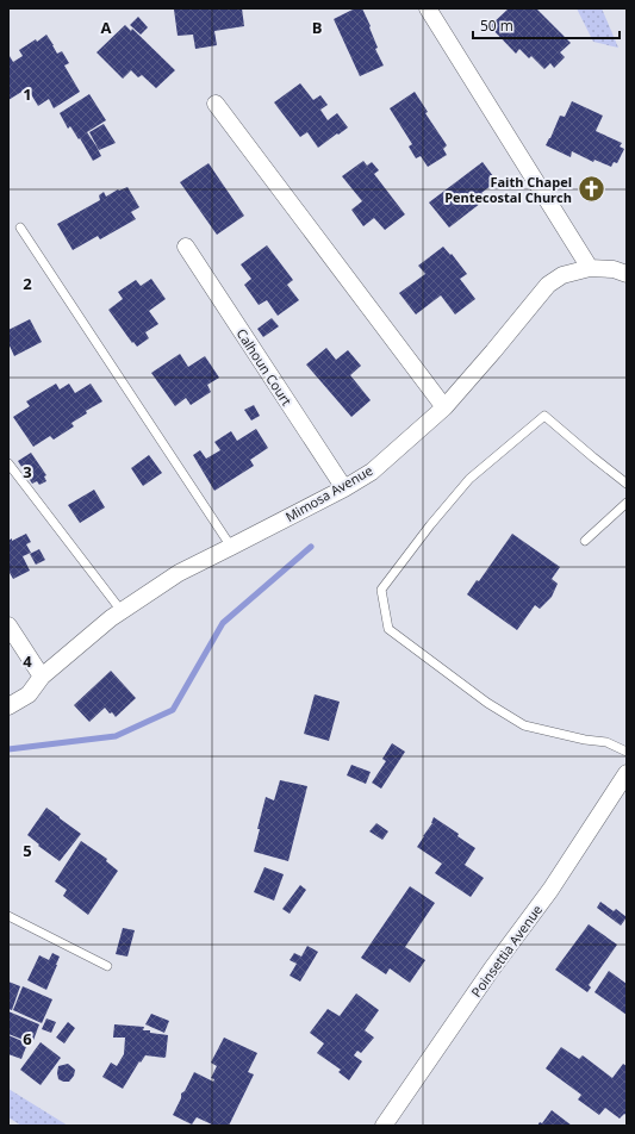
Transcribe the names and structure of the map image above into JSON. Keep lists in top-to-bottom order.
{
  "streets": {
    "street": ["Calhoun Court", "Mimosa Avenue", "Poinsettia Avenue"]
  },
  "crossings": [
    ["Calhoun Court", "Mimosa Avenue"]
  ],
  "places": {
    "church": ["Faith Chapel Pentecostal Church"]
  },
  "scale_bar": "50 m",
  "grid": {
    "columns": ["A", "B"],
    "rows": [
      "1",
      "2",
      "3",
      "4",
      "5",
      "6"
    ]
  }
}
